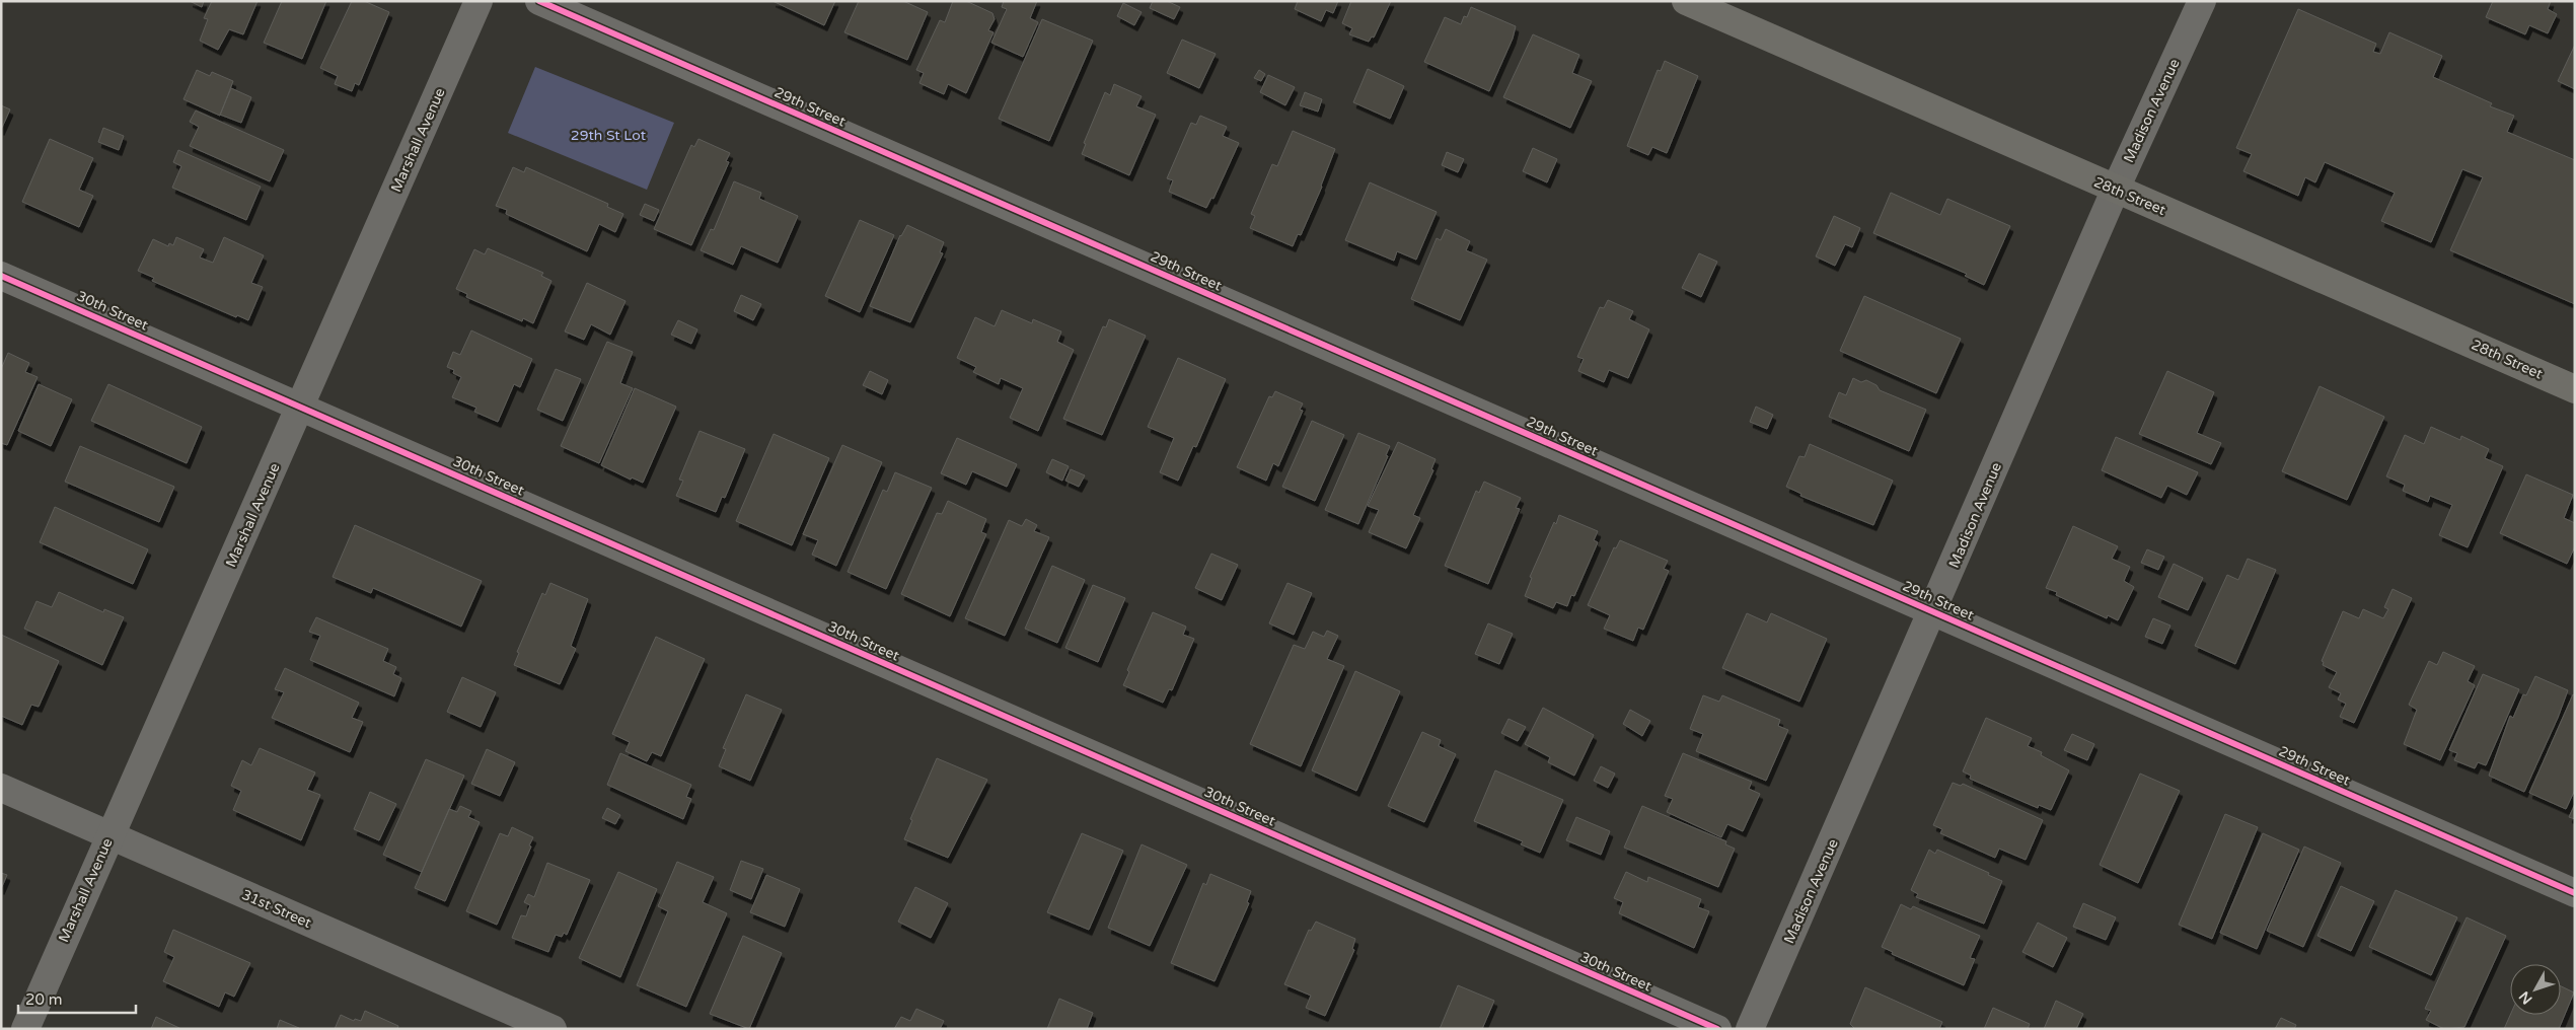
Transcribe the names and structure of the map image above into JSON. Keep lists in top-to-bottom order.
{
  "streets": {
    "main road": ["28th Street"],
    "street": [
      "29th Street",
      "Madison Avenue",
      "Marshall Avenue",
      "30th Street",
      "31st Street"
    ]
  },
  "crossings": [
    ["29th Street", "Madison Avenue"],
    ["Madison Avenue", "28th Street"],
    ["Marshall Avenue", "30th Street"],
    ["Marshall Avenue", "31st Street"]
  ],
  "parks": ["29th St Lot"],
  "scale_bar": "20 m",
  "north": "bottom left"
}
